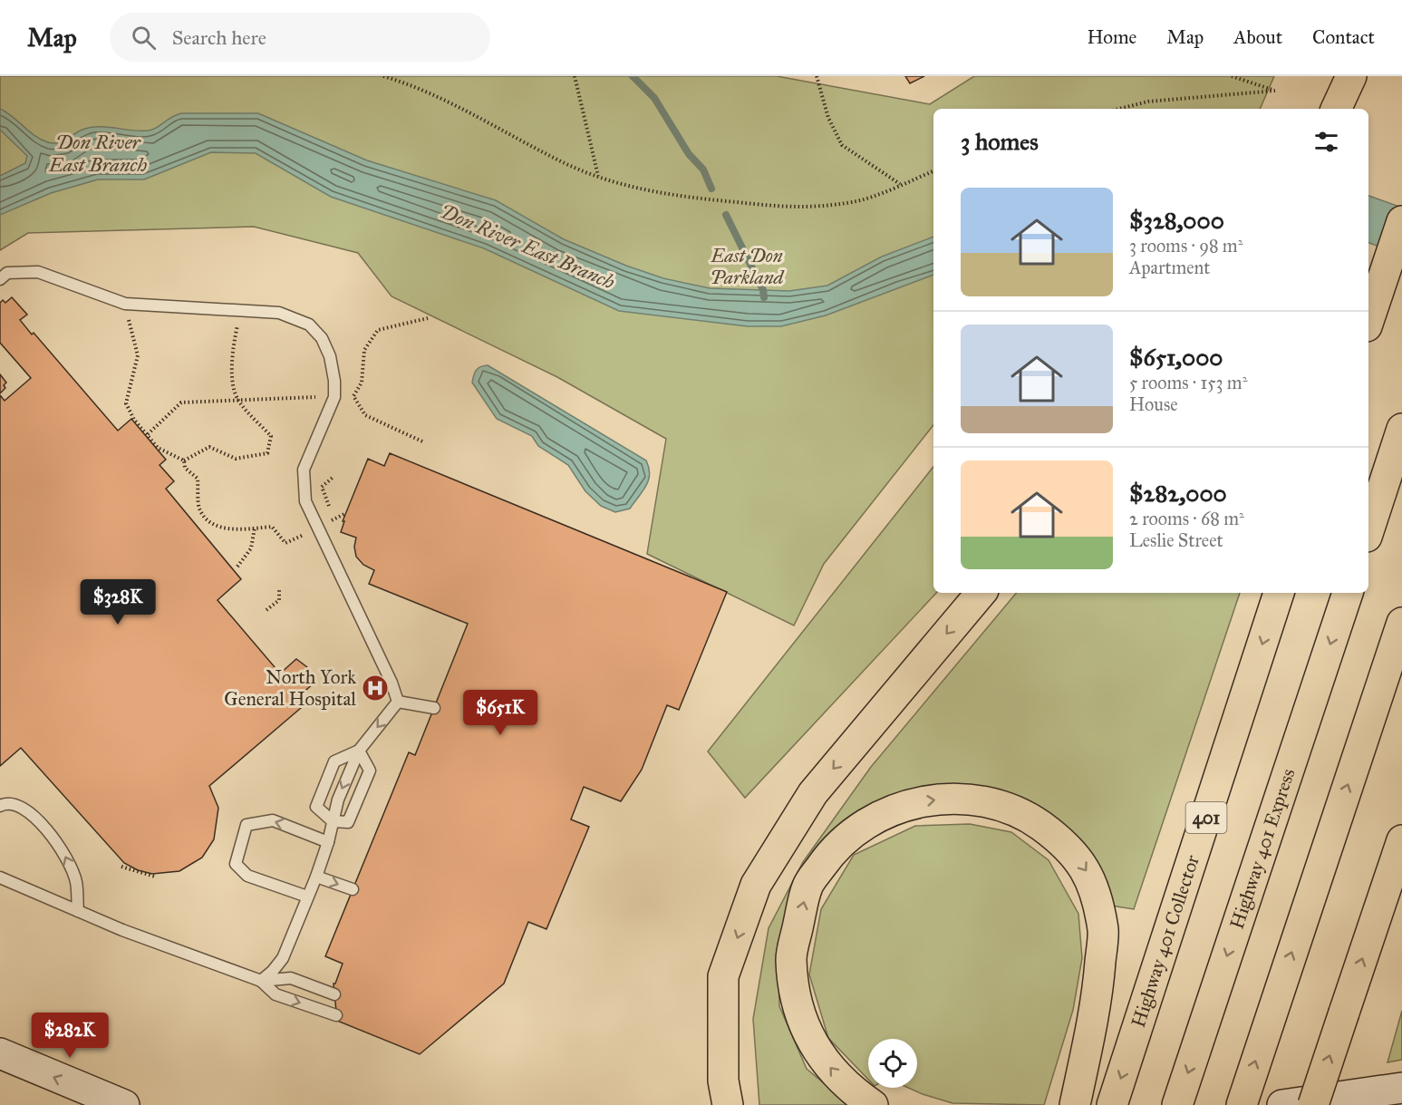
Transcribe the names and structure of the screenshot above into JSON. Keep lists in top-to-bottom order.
{
  "streets": {
    "highway": ["401", "Highway 401 Express", "Highway 401 Collector"]
  },
  "water": ["Don River East Branch"],
  "parks": ["East Don Parkland"],
  "places": {
    "hospital": ["North York General Hospital"]
  },
  "page": {
    "header": "Map",
    "search": "Search here",
    "nav": [
      "Home",
      "Map",
      "About",
      "Contact"
    ],
    "heading": "3 homes",
    "list": [
      {
        "name": "$328,000",
        "note": "3 rooms · 98 m² · Apartment"
      },
      {
        "name": "$651,000",
        "note": "5 rooms · 153 m² · House"
      },
      {
        "name": "$282,000",
        "note": "2 rooms · 68 m² · Leslie Street"
      }
    ],
    "price": ["$328K", "$651K", "$282K"]
  }
}
